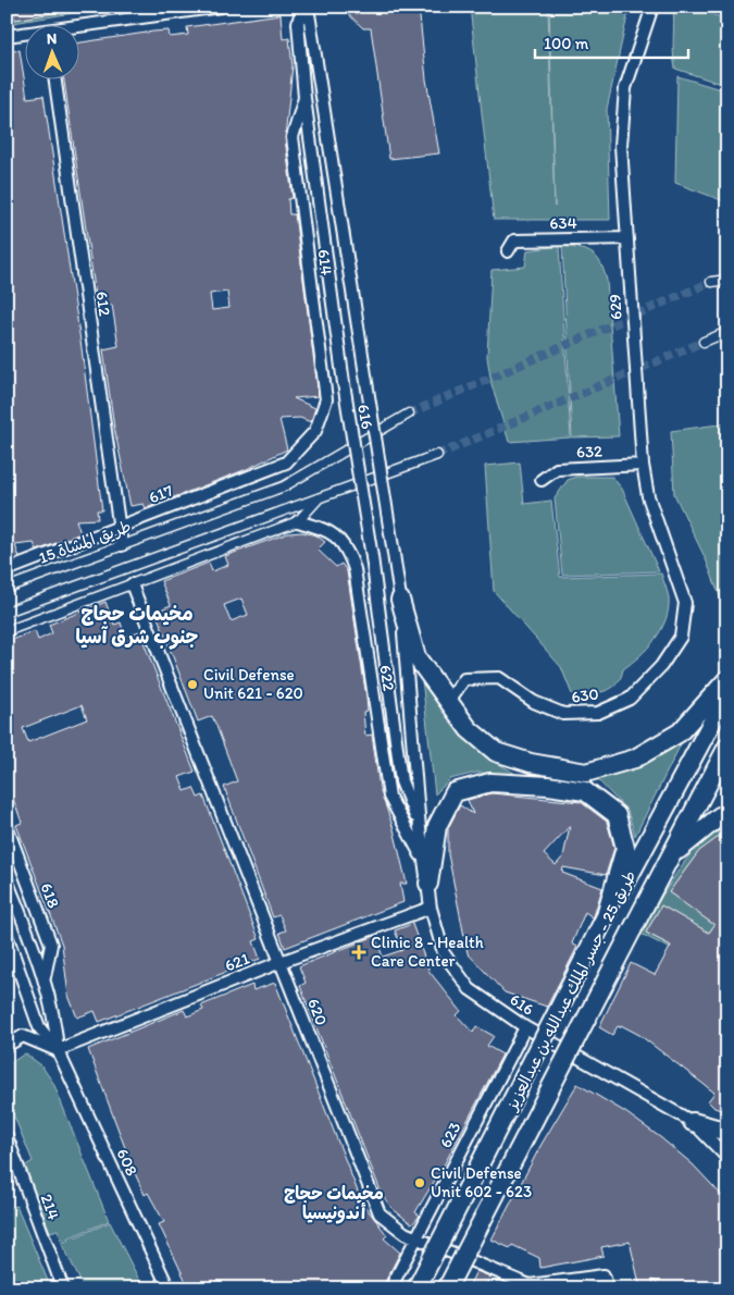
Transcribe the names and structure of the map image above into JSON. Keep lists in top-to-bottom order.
{
  "streets": {
    "main road": ["طريق 25 - جسر الملك عبدالله بن عبدالعزيز"],
    "street": [
      "634",
      "614",
      "612",
      "629",
      "616",
      "632",
      "617",
      "طريق المشاة 15",
      "622",
      "630",
      "618",
      "621",
      "620",
      "623",
      "608",
      "214"
    ]
  },
  "crossings": [
    ["634", "629"],
    ["614", "616"],
    ["614", "617"],
    ["612", "617"],
    ["612", "طريق المشاة 15"],
    ["629", "632"],
    ["629", "630"],
    ["616", "622"],
    ["616", "621"],
    ["616", "623"],
    ["618", "608"],
    ["621", "620"],
    ["621", "608"],
    ["620", "623"]
  ],
  "districts": ["مخيمات حجاج جنوب شرق آسيا", "مخيمات حجاج أندونيسيا"],
  "places": {
    "other": ["Civil Defense Unit 621 - 620", "Civil Defense Unit 602 - 623"],
    "health": ["Clinic 8 - Health Care Center"]
  },
  "scale_bar": "100 m",
  "north": "top"
}
